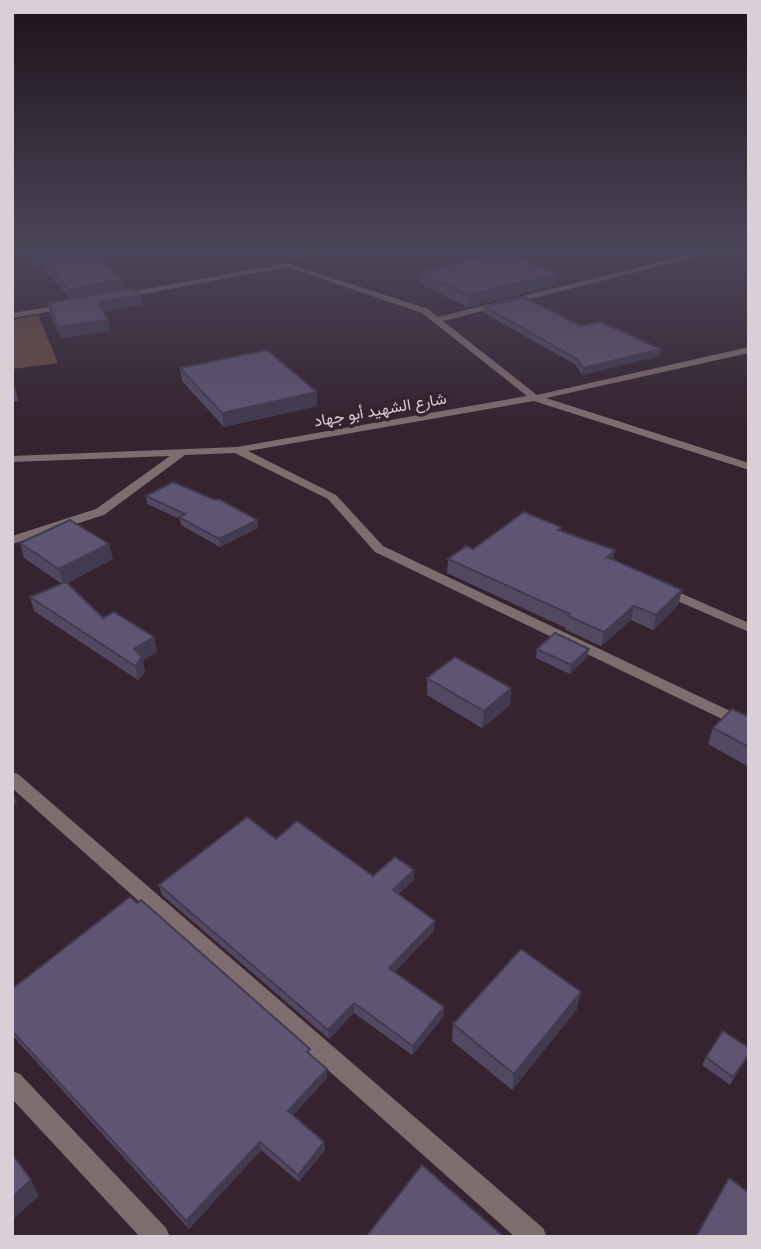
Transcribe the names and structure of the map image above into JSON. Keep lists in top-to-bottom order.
{
  "streets": {
    "street": ["شارع الشهيد أبو جهاد"]
  }
}
